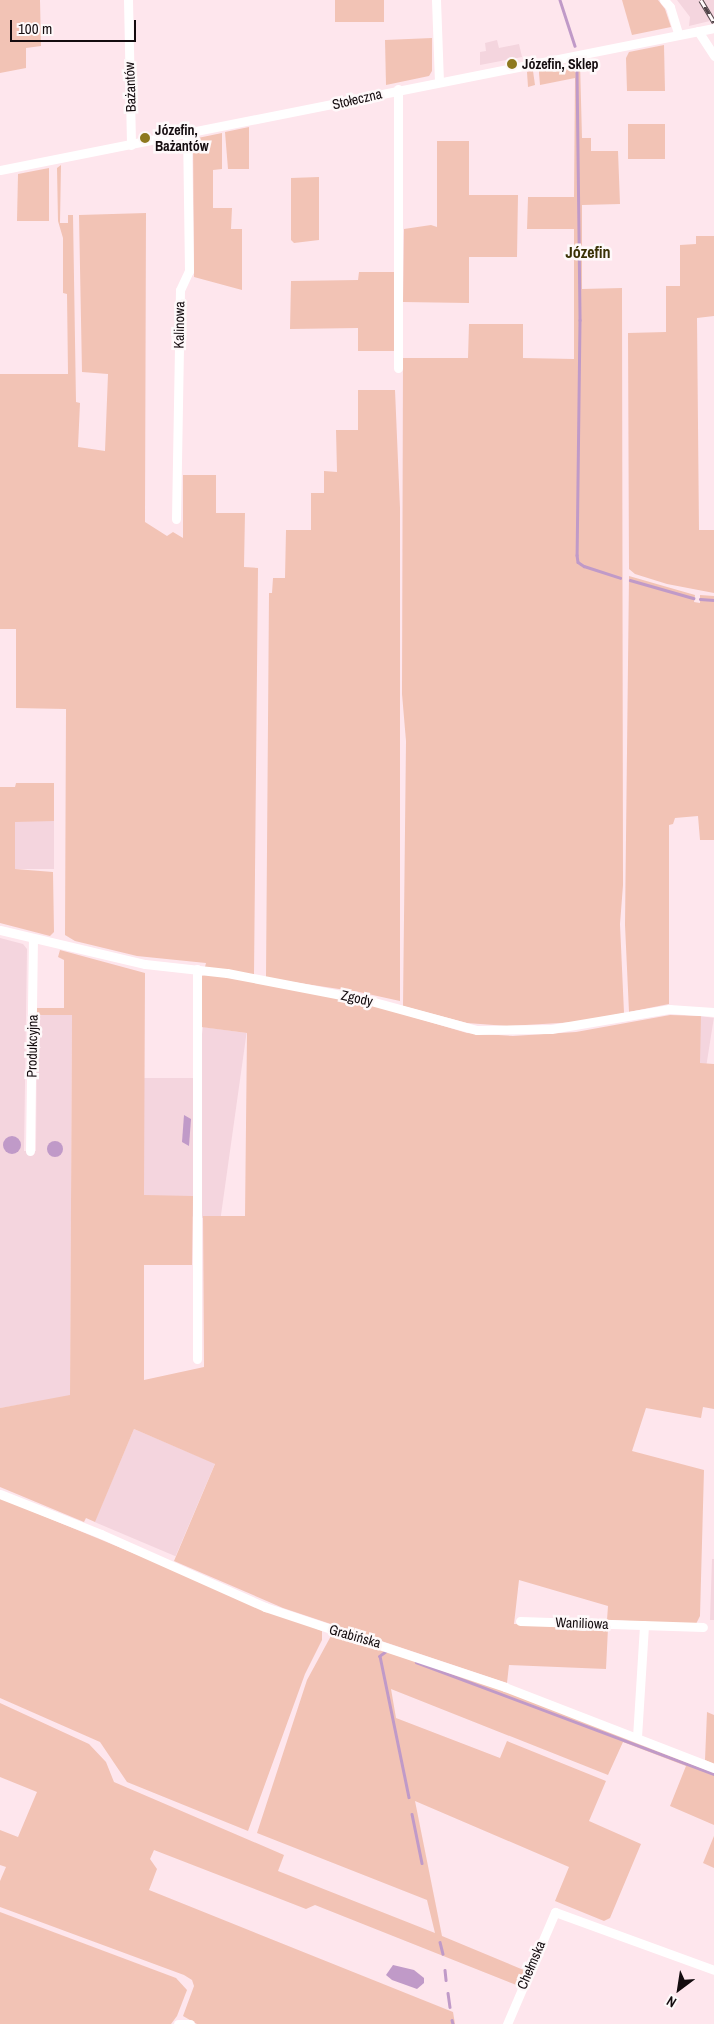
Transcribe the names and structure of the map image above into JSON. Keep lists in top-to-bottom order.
{
  "streets": {
    "street": [
      "Bażantów",
      "Stołeczna",
      "Kalinowa",
      "Zgody",
      "Produkcyjna",
      "Waniliowa",
      "Grabińska",
      "Chełmska"
    ]
  },
  "crossings": [
    ["Bażantów", "Stołeczna"],
    ["Stołeczna", "Kalinowa"],
    ["Zgody", "Produkcyjna"]
  ],
  "districts": ["Józefin"],
  "places": ["Józefin, Sklep", "Józefin, Bażantów"],
  "scale_bar": "100 m",
  "north": "bottom left"
}
